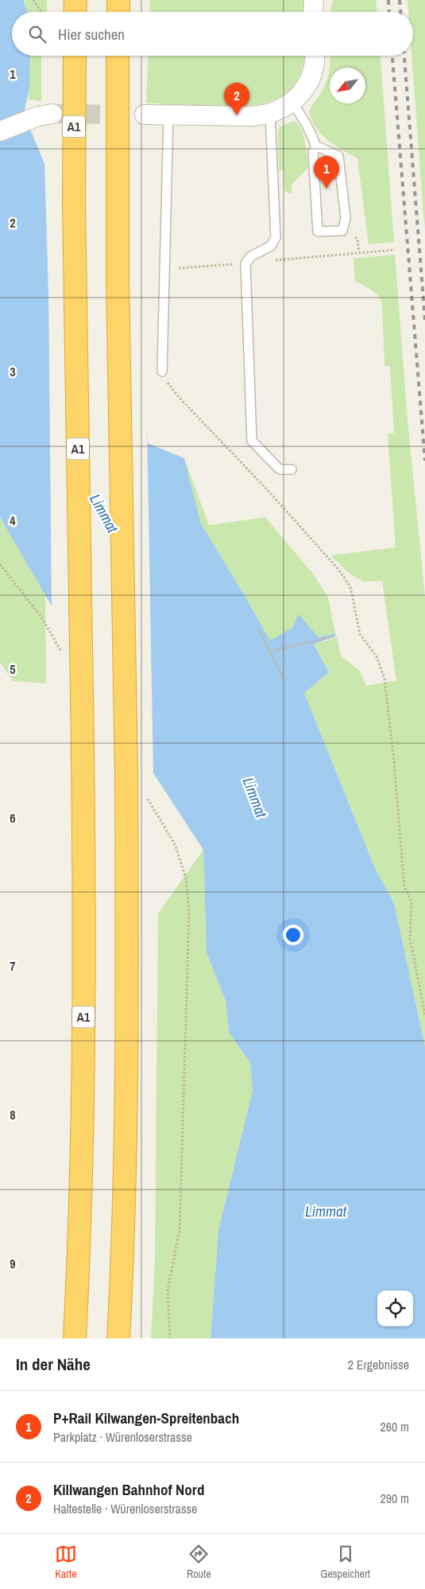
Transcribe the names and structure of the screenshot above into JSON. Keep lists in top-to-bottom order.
{
  "streets": {
    "highway": ["A1"]
  },
  "water": ["Limmat"],
  "north": "bottom left",
  "page": {
    "search": "Hier suchen",
    "pins": ["2", "1"],
    "heading": ["In der Nähe", "2 Ergebnisse"],
    "list": [
      {
        "mark": "1",
        "name": "P+Rail Kilwangen-Spreitenbach",
        "note": "Parkplatz · Würenloserstrasse",
        "value": "260 m"
      },
      {
        "mark": "2",
        "name": "Killwangen Bahnhof Nord",
        "note": "Haltestelle · Würenloserstrasse",
        "value": "290 m"
      }
    ],
    "nav": ["Karte", "Route", "Gespeichert"]
  },
  "grid": {
    "rows": [
      "1",
      "2",
      "3",
      "4",
      "5",
      "6",
      "7",
      "8",
      "9"
    ]
  }
}
